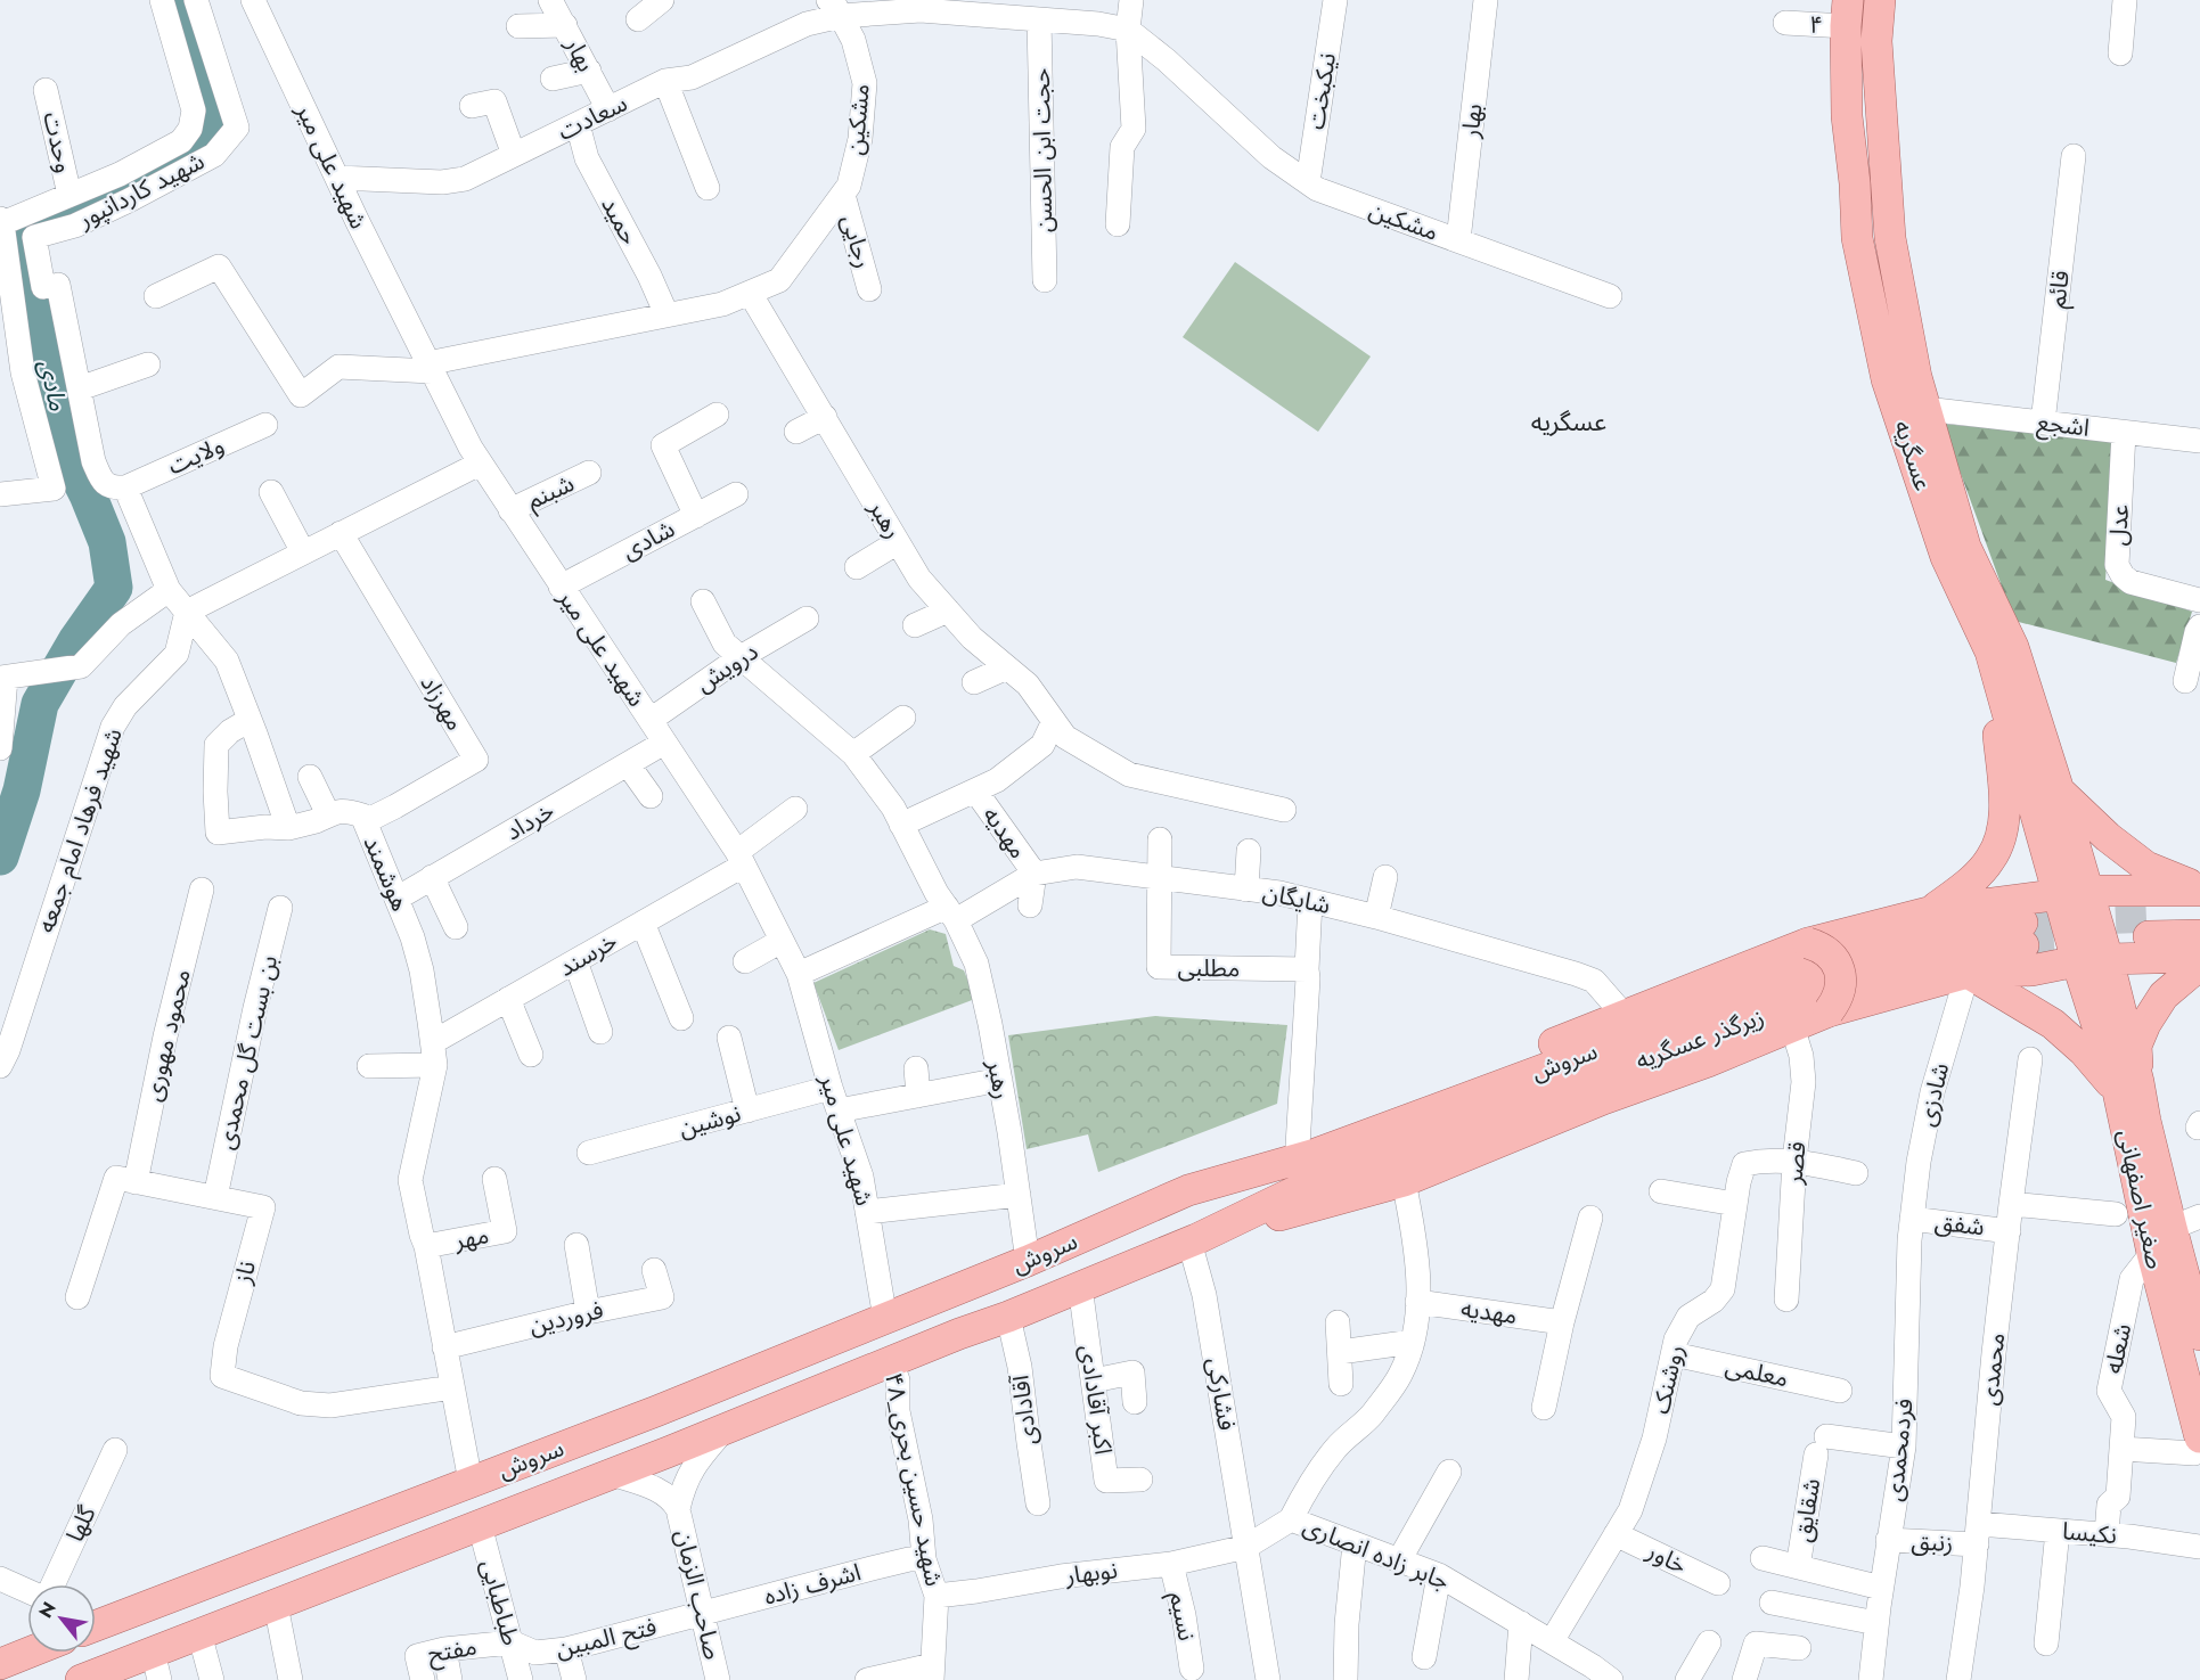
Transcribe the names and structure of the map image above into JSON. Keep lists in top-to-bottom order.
{
  "streets": {
    "main road": [
      "عسگریه",
      "زیرگذر عسگریه",
      "سروش",
      "صغیر اصفهانی"
    ],
    "street": [
      "۴",
      "بهار",
      "نیکبخت",
      "سعادت",
      "مشکین",
      "وحدت",
      "حجت ابن الحسن",
      "شهید علی میر",
      "شهید کاردانپور",
      "حمید",
      "رجایی",
      "قائم",
      "اشجع",
      "ولایت",
      "شبنم",
      "رهبر",
      "عدل",
      "شادی",
      "درویش",
      "مهرزاد",
      "خرداد",
      "شهید فرهاد امام جمعه",
      "مهدیه",
      "هوشمند",
      "شایگان",
      "خرسند",
      "مطلبی",
      "محمود مهوری",
      "بن بست گل محمدی",
      "شادزی",
      "نوشین",
      "قصر",
      "شفق",
      "مهر",
      "ناز",
      "فروردین",
      "شعله",
      "محمدی",
      "معلمی",
      "روشنک",
      "فشارکی",
      "اکبر آقادادی",
      "آقادادی",
      "فردمحمدی",
      "۴۸_شهید حسین بحری",
      "شقایق",
      "گلها",
      "نکیسا",
      "زنبق",
      "جابر زاده انصاری",
      "خاور",
      "نوبهار",
      "اشرف زاده",
      "صاحب الزمان",
      "طباطبایی",
      "نسیم",
      "فتح المبین",
      "مفتح"
    ]
  },
  "crossings": [
    ["۴", "عسگریه"],
    ["بهار", "سعادت"],
    ["بهار", "مشکین"],
    ["نیکبخت", "مشکین"],
    ["سعادت", "مشکین"],
    ["سعادت", "شهید علی میر"],
    ["سعادت", "حمید"],
    ["مشکین", "حجت ابن الحسن"],
    ["مشکین", "شهید علی میر"],
    ["مشکین", "حمید"],
    ["مشکین", "رجایی"],
    ["مشکین", "رهبر"],
    ["وحدت", "شهید کاردانپور"],
    ["شهید علی میر", "شبنم"],
    ["شهید علی میر", "شادی"],
    ["شهید علی میر", "درویش"],
    ["شهید علی میر", "خرداد"],
    ["شهید علی میر", "خرسند"],
    ["شهید علی میر", "سروش"],
    ["شهید علی میر", "نوشین"],
    ["قائم", "اشجع"],
    ["اشجع", "عسگریه"],
    ["اشجع", "عدل"],
    ["عسگریه", "صغیر اصفهانی"],
    ["رهبر", "درویش"],
    ["رهبر", "شایگان"],
    ["رهبر", "سروش"],
    ["رهبر", "نوشین"],
    ["مهرزاد", "هوشمند"],
    ["خرداد", "هوشمند"],
    ["مهدیه", "شایگان"],
    ["هوشمند", "خرسند"],
    ["هوشمند", "سروش"],
    ["هوشمند", "مهر"],
    ["هوشمند", "ناز"],
    ["هوشمند", "فروردین"],
    ["شایگان", "مطلبی"],
    ["محمود مهوری", "ناز"],
    ["زیرگذر عسگریه", "سروش"],
    ["زیرگذر عسگریه", "فشارکی"],
    ["بن بست گل محمدی", "ناز"],
    ["سروش", "فشارکی"],
    ["سروش", "اکبر آقادادی"],
    ["سروش", "آقادادی"],
    ["سروش", "۴۸_شهید حسین بحری"],
    ["سروش", "صاحب الزمان"],
    ["سروش", "طباطبایی"],
    ["شادزی", "شفق"],
    ["شادزی", "فردمحمدی"],
    ["قصر", "روشنک"],
    ["صغیر اصفهانی", "شعله"],
    ["شفق", "محمدی"],
    ["شفق", "فردمحمدی"],
    ["شعله", "نکیسا"],
    ["محمدی", "نکیسا"],
    ["محمدی", "زنبق"],
    ["معلمی", "روشنک"],
    ["روشنک", "جابر زاده انصاری"],
    ["روشنک", "خاور"],
    ["فشارکی", "جابر زاده انصاری"],
    ["فشارکی", "نوبهار"],
    ["فردمحمدی", "شقایق"],
    ["فردمحمدی", "زنبق"],
    ["۴۸_شهید حسین بحری", "نوبهار"],
    ["۴۸_شهید حسین بحری", "اشرف زاده"],
    ["نکیسا", "زنبق"],
    ["جابر زاده انصاری", "نوبهار"],
    ["نوبهار", "نسیم"],
    ["اشرف زاده", "صاحب الزمان"],
    ["اشرف زاده", "فتح المبین"],
    ["صاحب الزمان", "فتح المبین"],
    ["طباطبایی", "فتح المبین"],
    ["طباطبایی", "مفتح"],
    ["فتح المبین", "مفتح"]
  ],
  "districts": ["عسگریه"],
  "water": ["مادی"],
  "north": "top left"
}
